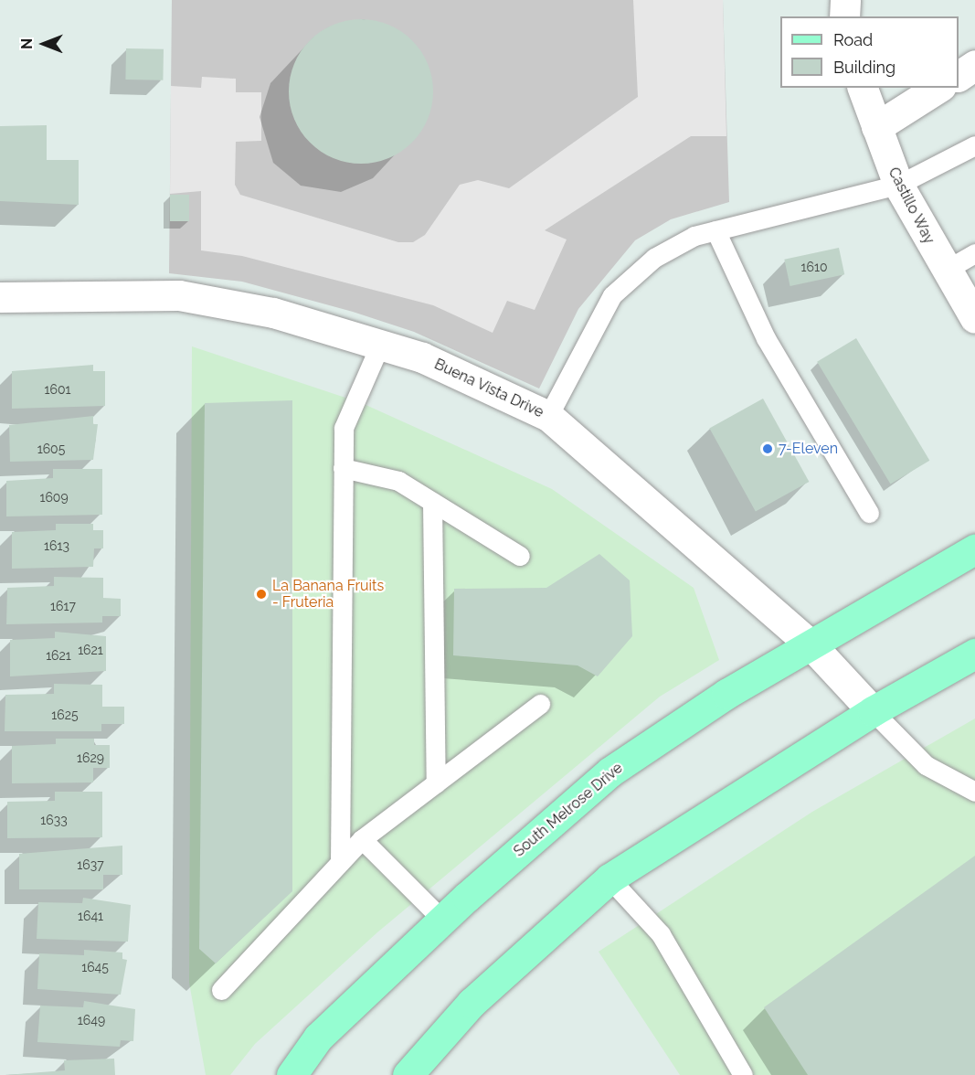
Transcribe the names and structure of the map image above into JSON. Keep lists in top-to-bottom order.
{
  "streets": {
    "main road": ["South Melrose Drive"],
    "street": ["Castillo Way", "Buena Vista Drive"]
  },
  "crossings": [
    ["Buena Vista Drive", "South Melrose Drive"]
  ],
  "places": ["7-Eleven", "La Banana Fruits - Fruteria"],
  "house_numbers": [
    "1610",
    "1601",
    "1605",
    "1609",
    "1613",
    "1617",
    "1621",
    "1621",
    "1625",
    "1629",
    "1633",
    "1637",
    "1641",
    "1645",
    "1649"
  ],
  "legend": ["Road", "Building"],
  "north": "left"
}
